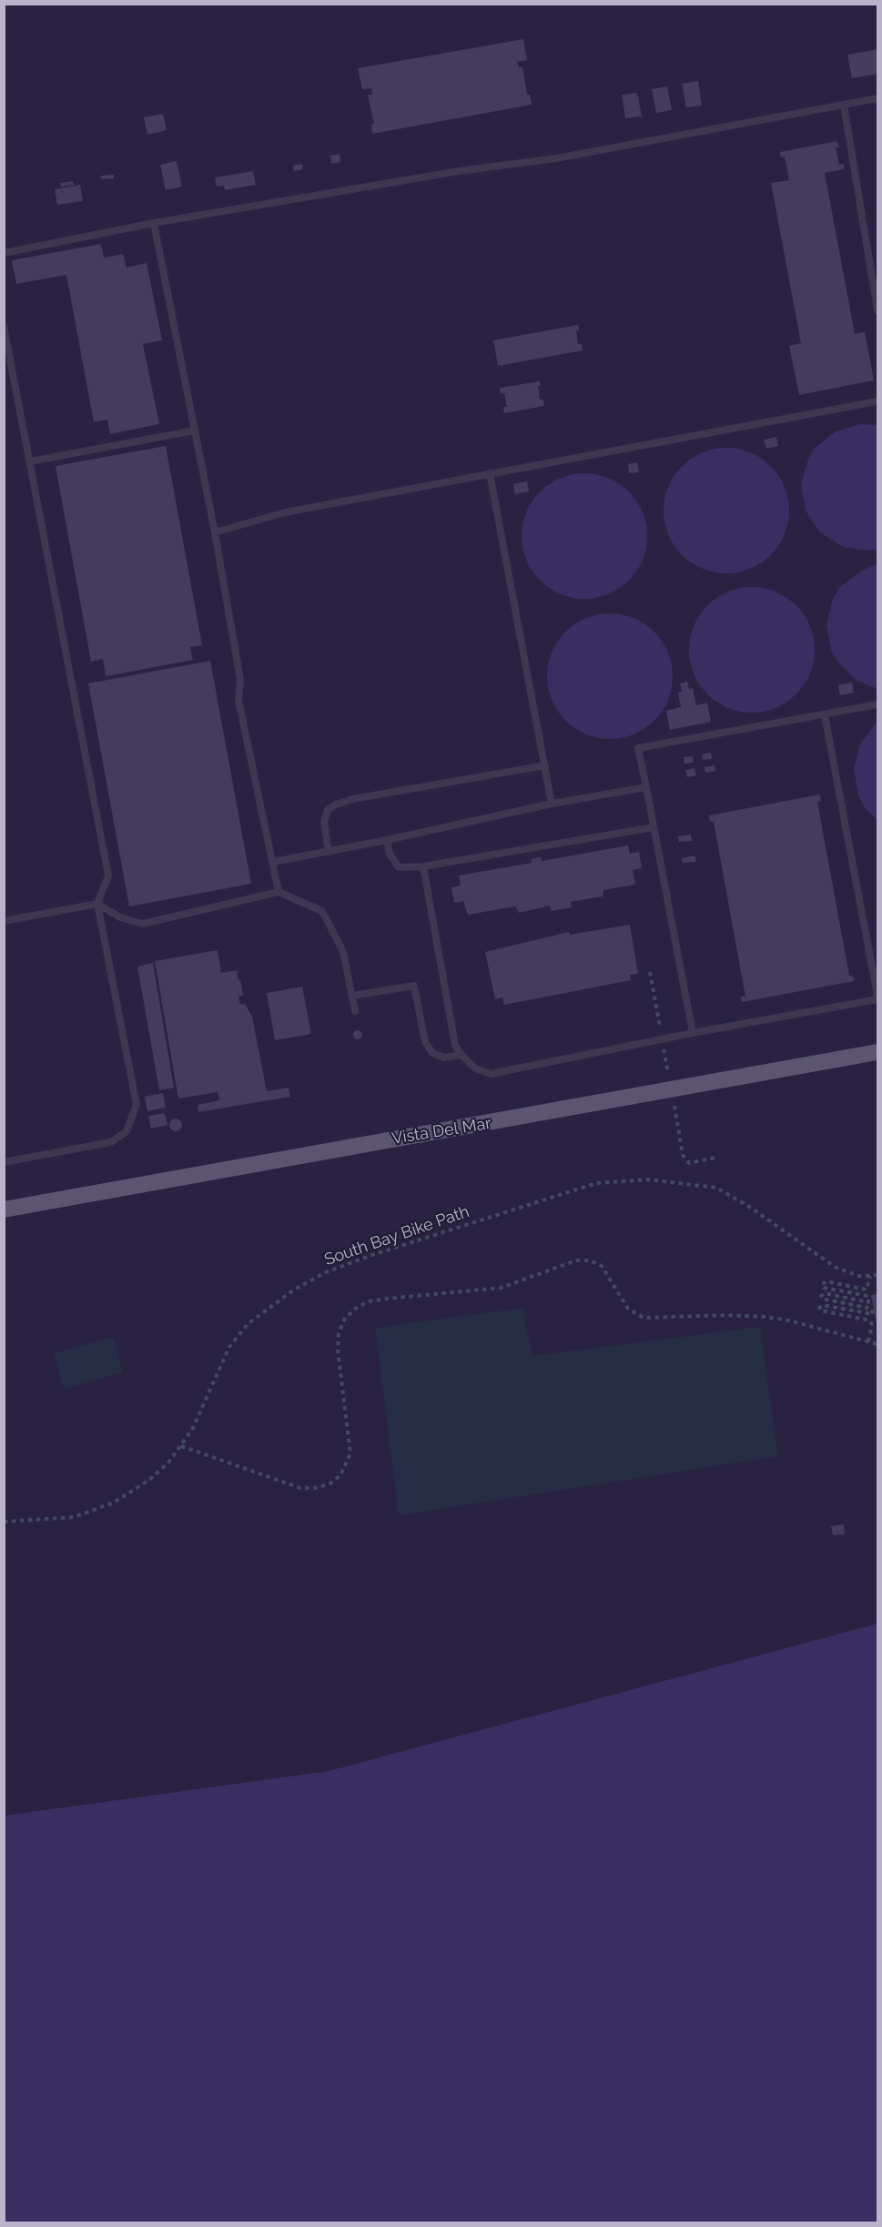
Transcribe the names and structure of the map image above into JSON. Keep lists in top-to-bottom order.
{
  "streets": {
    "main road": ["Vista Del Mar"],
    "path": ["South Bay Bike Path"]
  }
}
